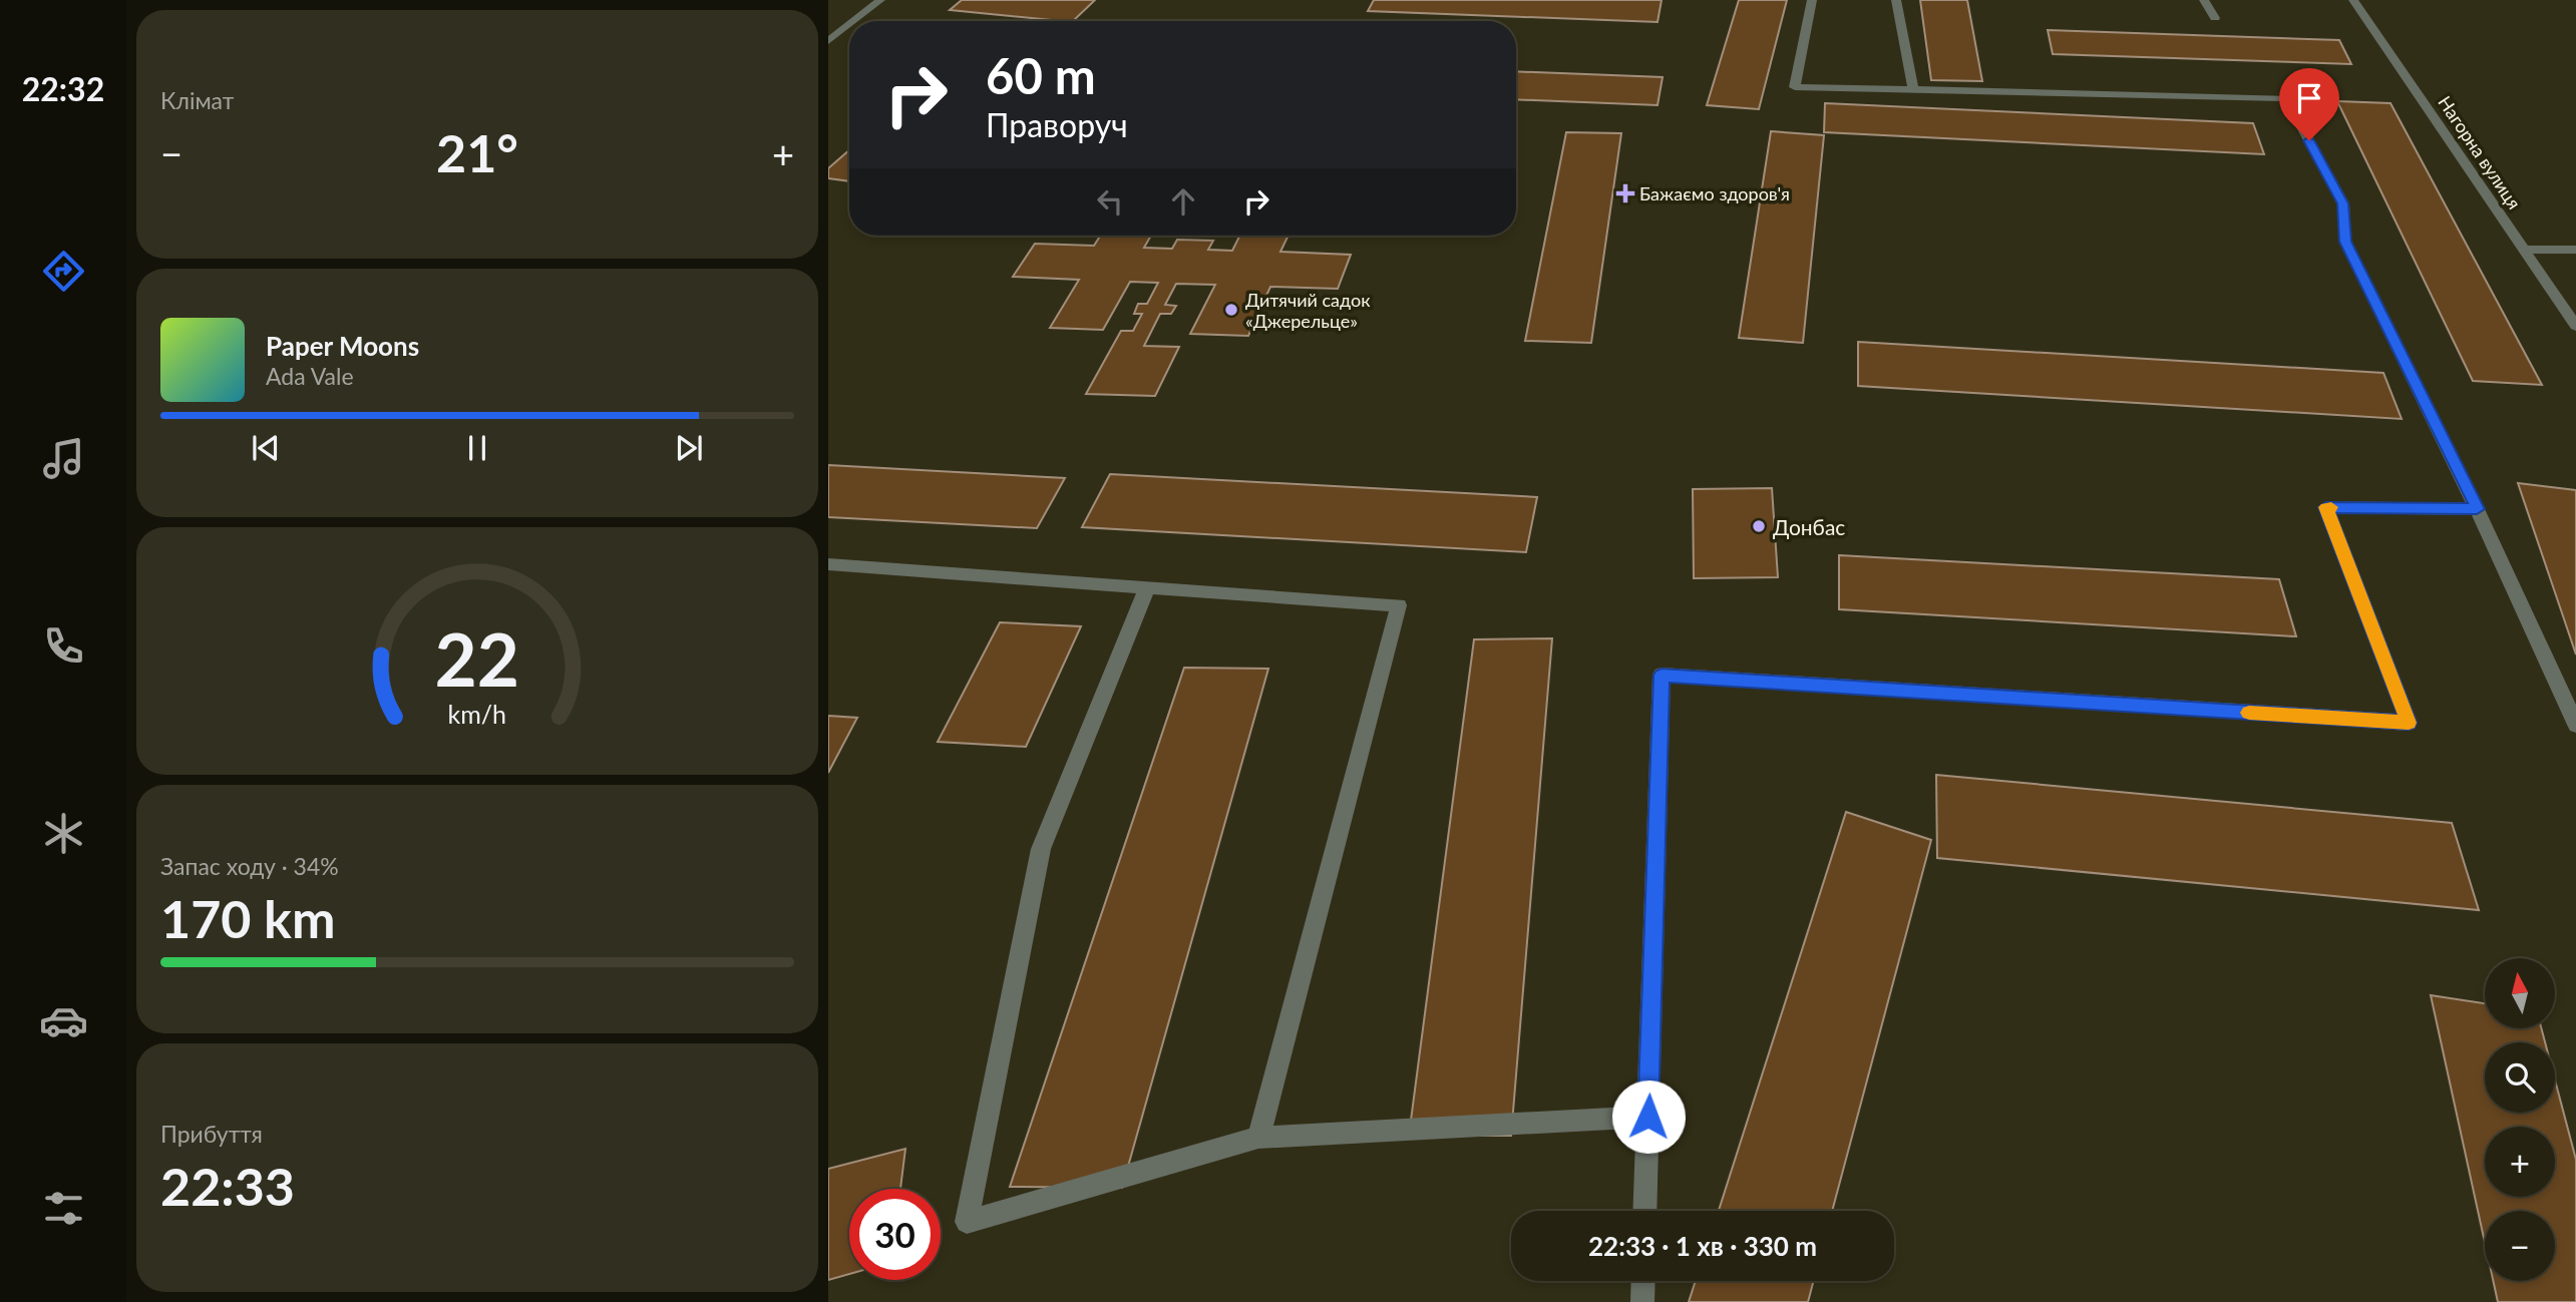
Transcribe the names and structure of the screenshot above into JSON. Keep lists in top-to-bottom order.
{
  "streets": {
    "street": ["Нагорна вулиця"]
  },
  "places": {
    "health": ["Бажаємо здоров'я"],
    "other": ["Дитячий садок «Джерельце»", "Донбас"]
  },
  "north": "top",
  "page": {
    "tabs": "22:32",
    "tile": [
      "Клімат",
      ["Запас ходу · 34%", "170 km"],
      ["Прибуття", "22:33"]
    ],
    "turn": ["60 m", "Праворуч"],
    "heat": ["−", "21°", "+"],
    "song": ["Paper Moons", "Ada Vale"],
    "map_buttons": ["+", "−"],
    "limit": "30",
    "trip": "22:33 · 1 хв · 330 m",
    "gauge": ["22", "km/h"]
  }
}
